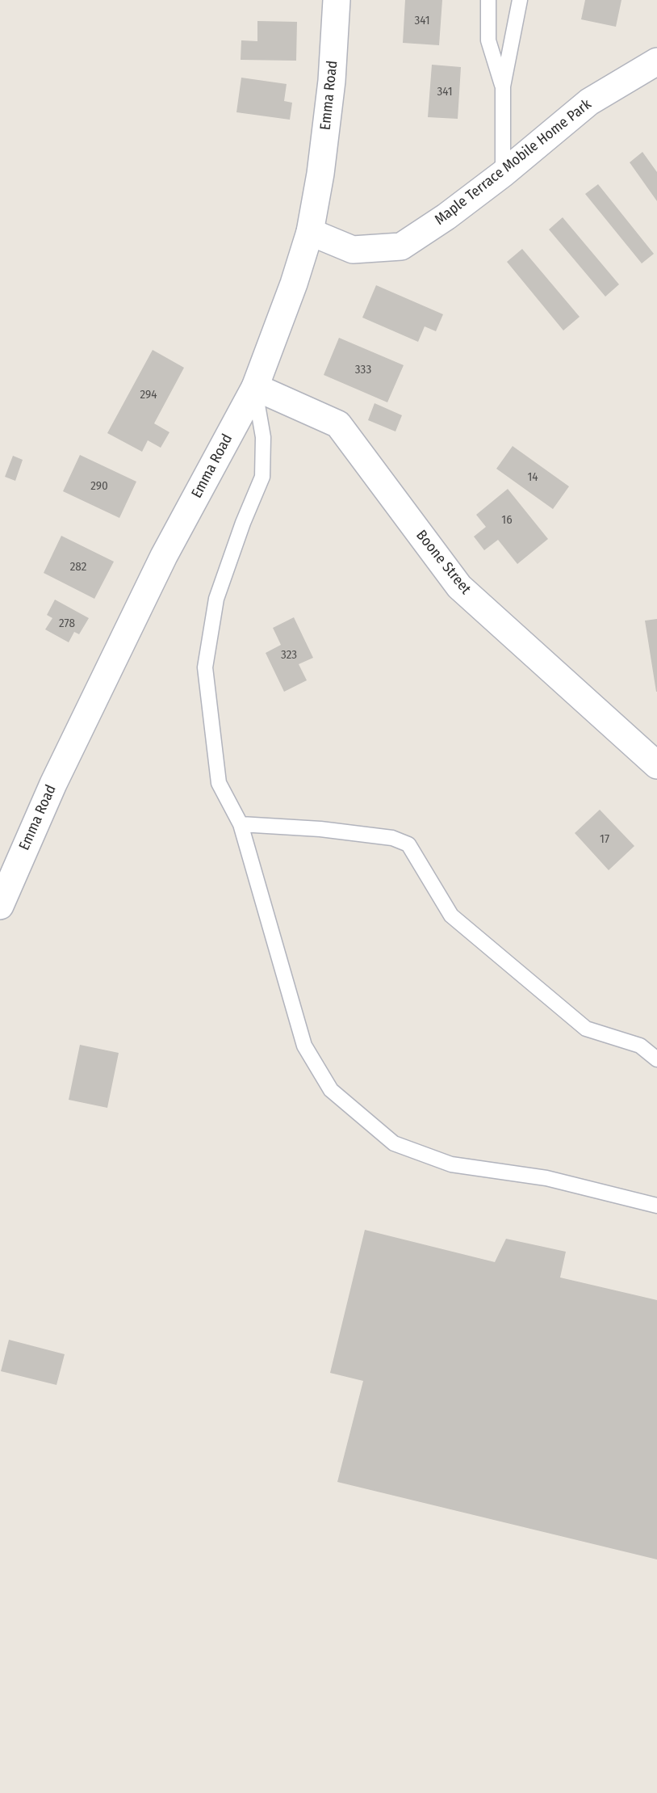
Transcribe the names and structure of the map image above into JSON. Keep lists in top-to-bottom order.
{
  "streets": {
    "street": ["Emma Road", "Maple Terrace Mobile Home Park", "Boone Street"]
  },
  "crossings": [
    ["Emma Road", "Maple Terrace Mobile Home Park"],
    ["Emma Road", "Boone Street"]
  ],
  "house_numbers": [
    "341",
    "341",
    "333",
    "294",
    "14",
    "290",
    "16",
    "282",
    "278",
    "323",
    "17"
  ]
}
